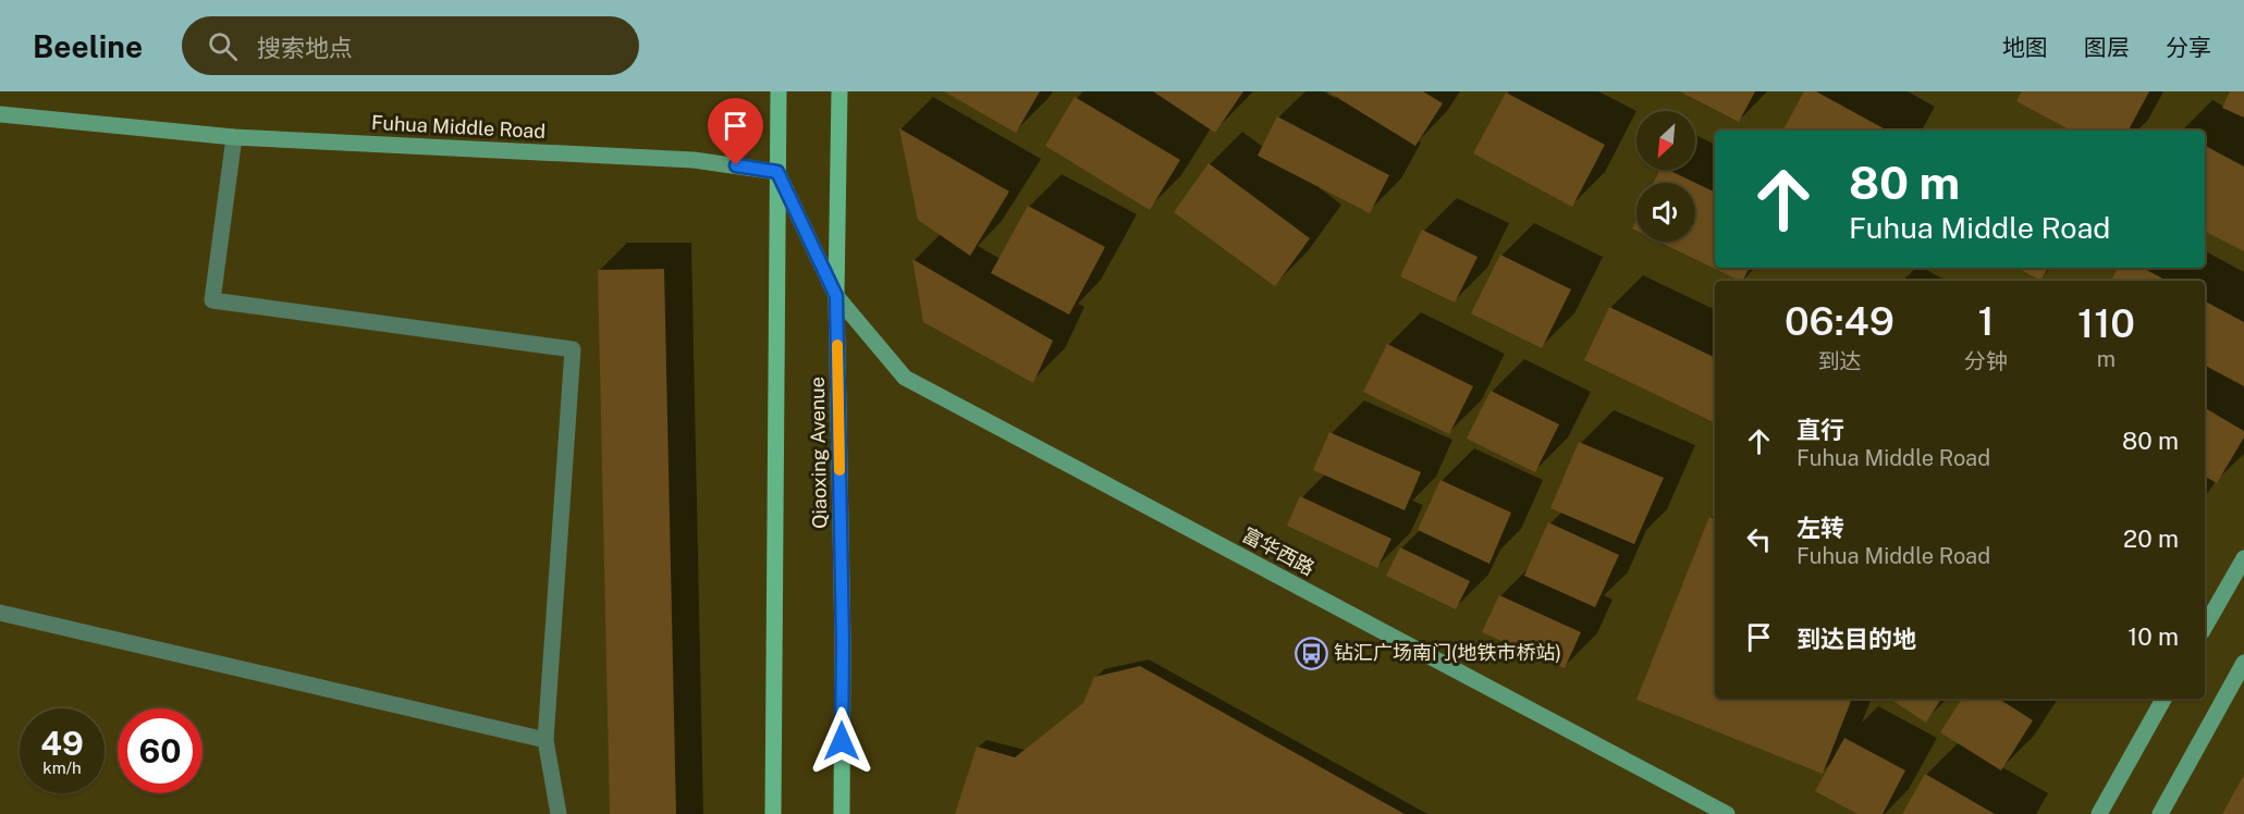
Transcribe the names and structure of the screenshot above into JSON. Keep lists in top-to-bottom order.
{
  "streets": {
    "main road": ["Fuhua Middle Road", "Qiaoxing Avenue", "富华西路"]
  },
  "crossings": [
    ["Qiaoxing Avenue", "富华西路"]
  ],
  "places": {
    "bus stop": ["钻汇广场南门(地铁市桥站)"]
  },
  "north": "bottom left",
  "page": {
    "header": "Beeline",
    "search": "搜索地点",
    "nav": ["地图", "图层", "分享"],
    "turn": ["80 m", "Fuhua Middle Road"],
    "eta": [
      "06:49",
      "到达",
      "1",
      "分钟",
      "110",
      "m"
    ],
    "list": [
      {
        "name": "直行",
        "note": "Fuhua Middle Road",
        "value": "80 m"
      },
      {
        "name": "左转",
        "note": "Fuhua Middle Road",
        "value": "20 m"
      },
      {
        "name": "到达目的地",
        "value": "10 m"
      }
    ],
    "speed": "49 km/h",
    "limit": "60"
  }
}
